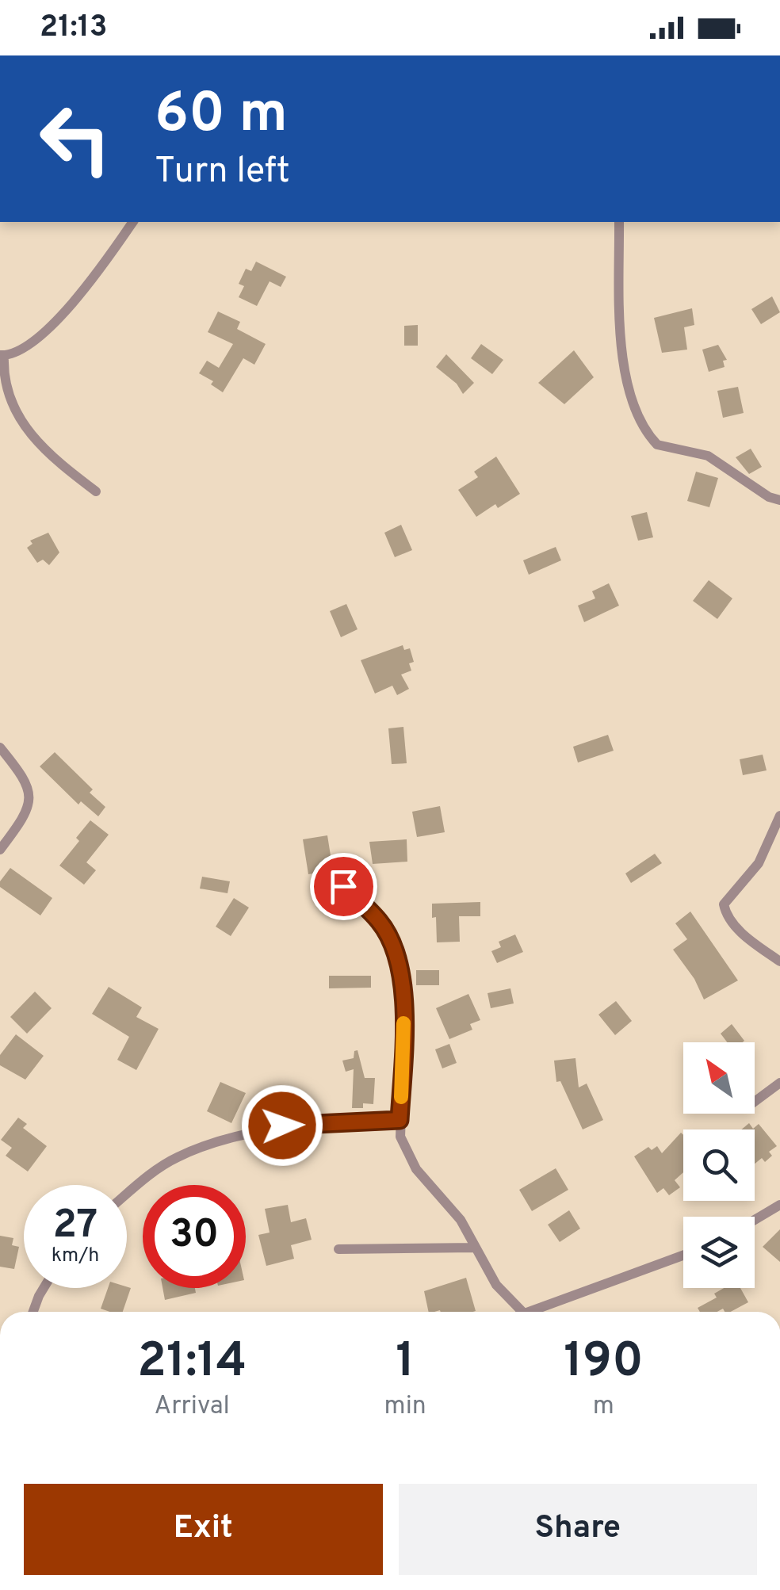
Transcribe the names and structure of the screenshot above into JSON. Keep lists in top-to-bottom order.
{
  "north": "top left",
  "page": {
    "status": "21:13",
    "turn": ["60 m", "Turn left"],
    "speed": "27 km/h",
    "limit": "30",
    "eta": [
      "21:14",
      "Arrival",
      "1",
      "min",
      "190",
      "m"
    ],
    "buttons": ["Exit", "Share"]
  }
}
